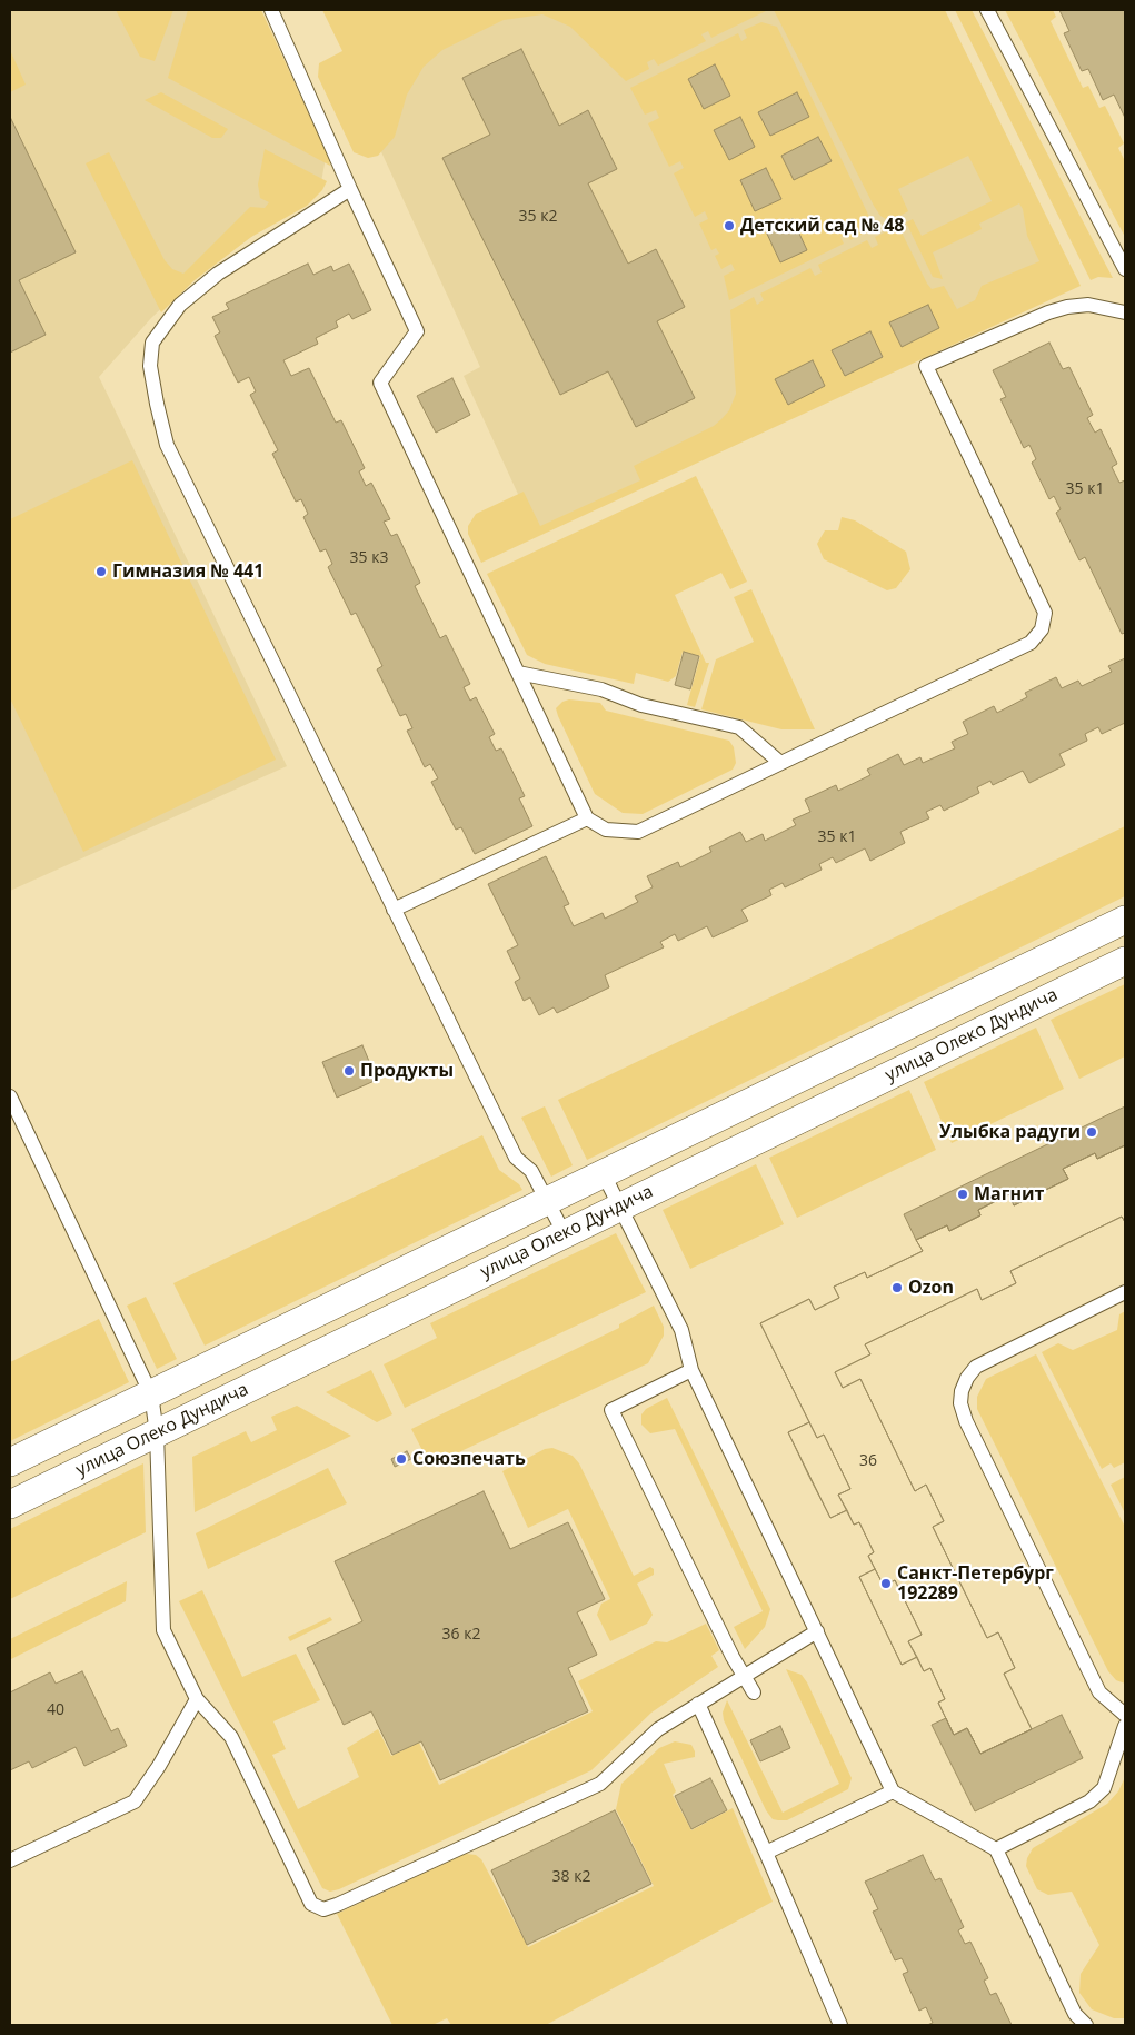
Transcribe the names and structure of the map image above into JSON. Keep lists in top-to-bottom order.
{
  "streets": {
    "street": ["улица Олеко Дундича"]
  },
  "places": [
    "Детский сад № 48",
    "Гимназия № 441",
    "Продукты",
    "Улыбка радуги",
    "Магнит",
    "Ozon",
    "Союзпечать",
    "Санкт-Петербург 192289"
  ],
  "house_numbers": [
    "35 к2",
    "35 к1",
    "35 к3",
    "35 к1",
    "36",
    "36 к2",
    "40",
    "38 к2"
  ]
}
